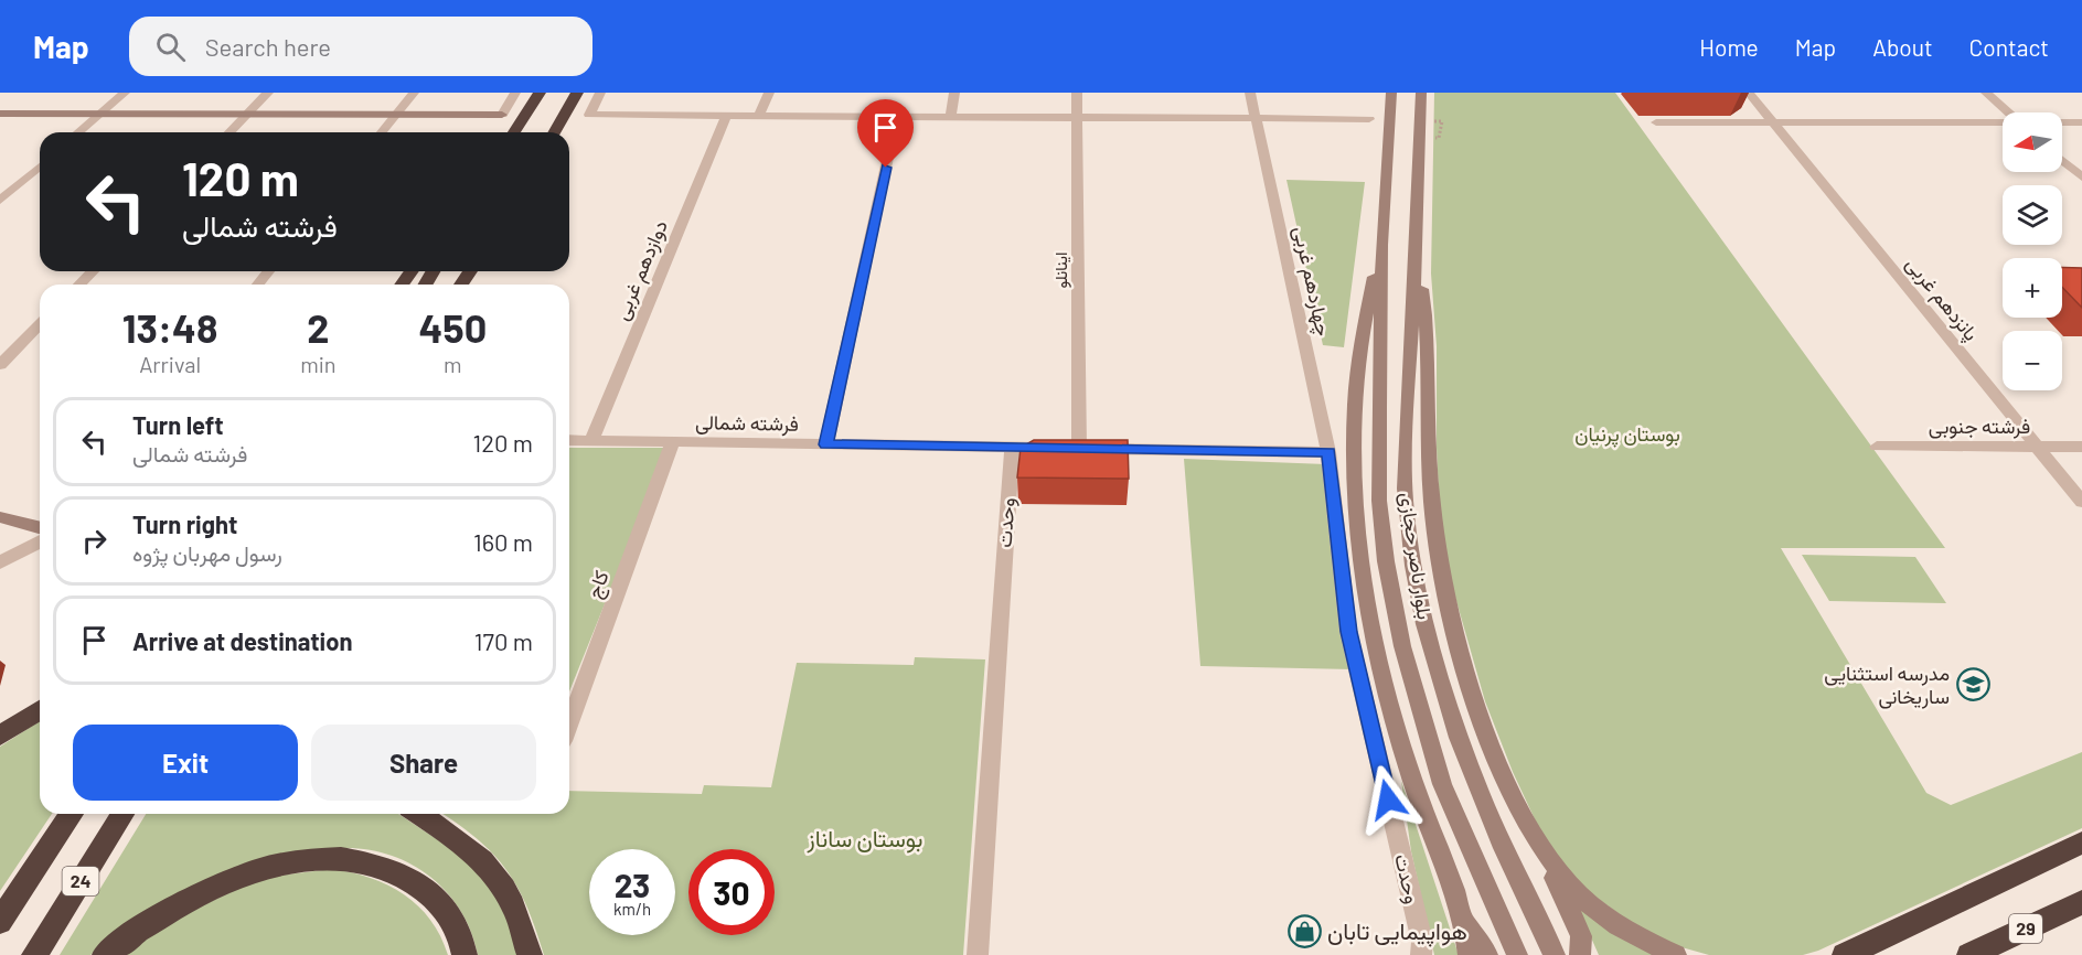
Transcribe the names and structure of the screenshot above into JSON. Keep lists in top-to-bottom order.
{
  "streets": {
    "highway": ["24", "29"],
    "main road": ["بلوار ناصر حجازی"],
    "street": [
      "دوازدهم غربی",
      "اینانلو",
      "چهاردهم غربی",
      "پانزدهم غربی",
      "فرشته شمالی",
      "فرشته جنوبی",
      "وحدت",
      "کاج"
    ]
  },
  "crossings": [
    ["دوازدهم غربی", "فرشته شمالی"],
    ["اینانلو", "فرشته شمالی"],
    ["چهاردهم غربی", "فرشته شمالی"],
    ["چهاردهم غربی", "وحدت"],
    ["پانزدهم غربی", "فرشته جنوبی"],
    ["فرشته شمالی", "وحدت"],
    ["فرشته شمالی", "کاج"]
  ],
  "parks": ["بوستان پرنیان", "بوستان ساناز"],
  "places": {
    "school or university": ["مدرسه استثنایی ساریخانی"],
    "shop": ["هواپیمایی تابان"]
  },
  "north": "left",
  "page": {
    "header": "Map",
    "search": "Search here",
    "nav": [
      "Home",
      "Map",
      "About",
      "Contact"
    ],
    "map_buttons": ["+", "−"],
    "turn": ["120 m", "فرشته شمالی"],
    "eta": [
      "13:48",
      "Arrival",
      "2",
      "min",
      "450",
      "m"
    ],
    "list": [
      {
        "name": "Turn left",
        "note": "فرشته شمالی",
        "value": "120 m"
      },
      {
        "name": "Turn right",
        "note": "رسول مهربان پژوه",
        "value": "160 m"
      },
      {
        "name": "Arrive at destination",
        "value": "170 m"
      }
    ],
    "buttons": ["Exit", "Share"],
    "speed": "23 km/h",
    "limit": "30"
  }
}
